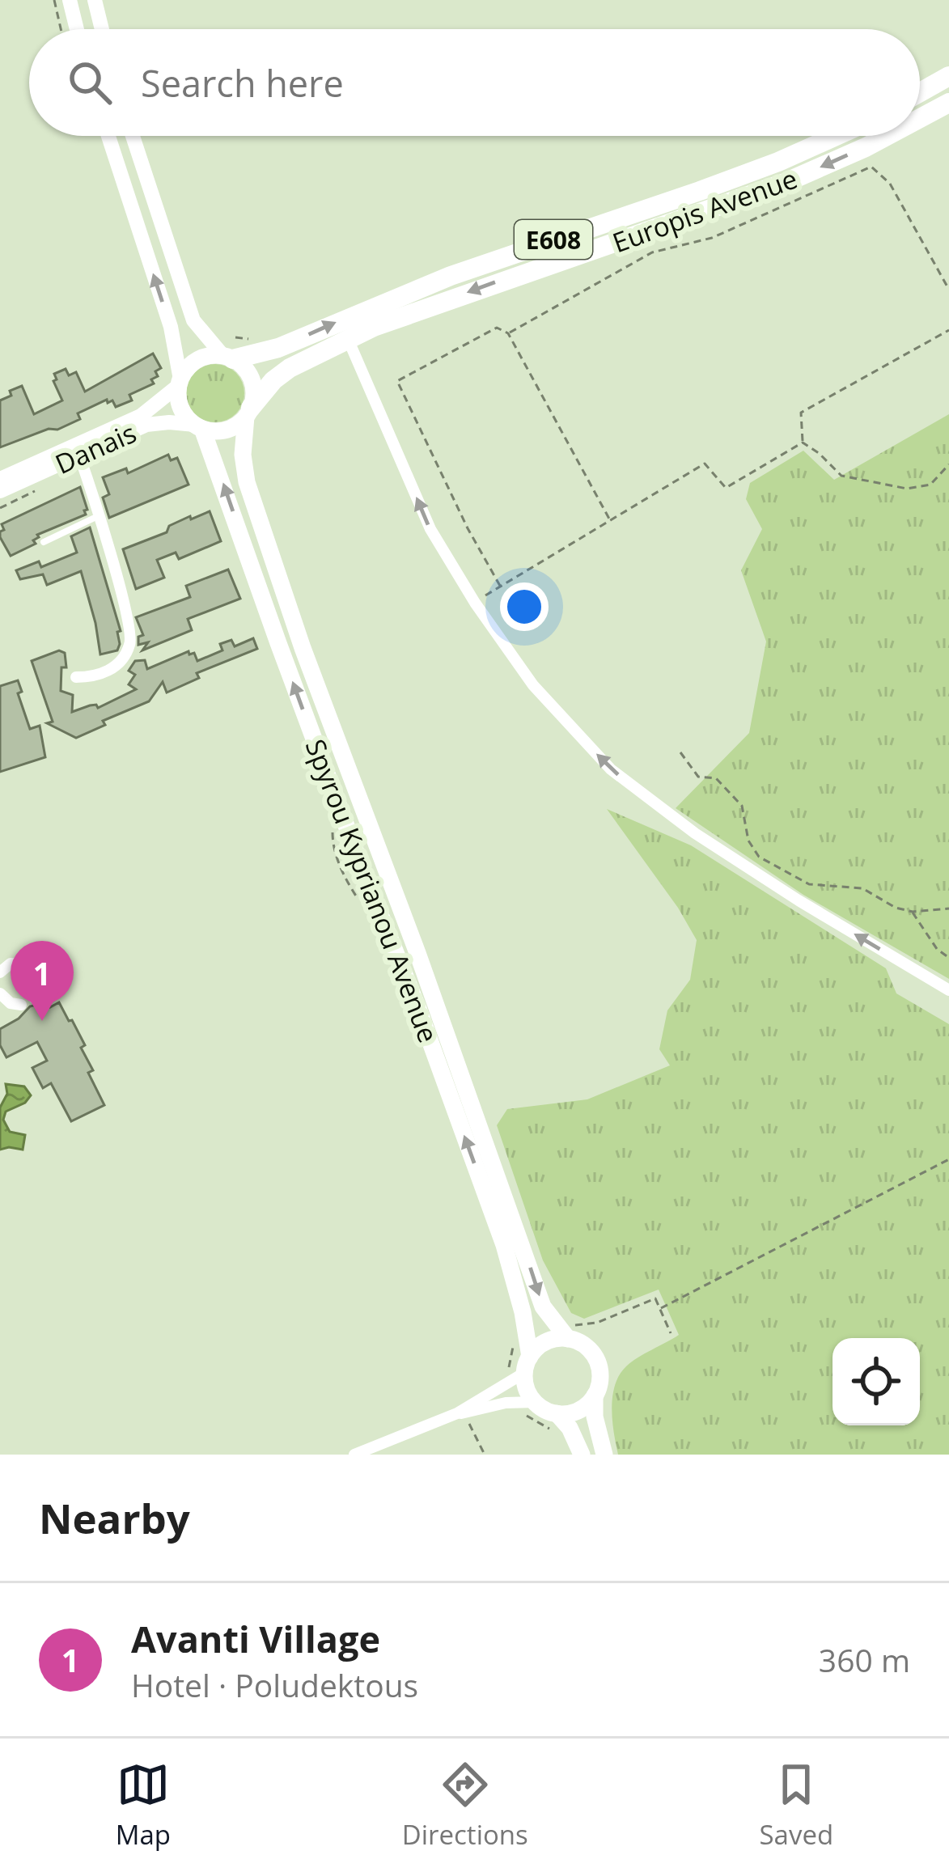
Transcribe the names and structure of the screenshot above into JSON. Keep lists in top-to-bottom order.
{
  "streets": {
    "highway": ["Europis Avenue", "E608"],
    "main road": ["Danais", "Spyrou Kyprianou Avenue"]
  },
  "crossings": [
    ["Europis Avenue", "Danais"],
    ["Europis Avenue", "Spyrou Kyprianou Avenue"],
    ["Danais", "Spyrou Kyprianou Avenue"]
  ],
  "page": {
    "search": "Search here",
    "pins": "1",
    "heading": "Nearby",
    "list": [
      {
        "mark": "1",
        "name": "Avanti Village",
        "note": "Hotel · Poludektous",
        "value": "360 m"
      }
    ],
    "nav": ["Map", "Directions", "Saved"]
  }
}
